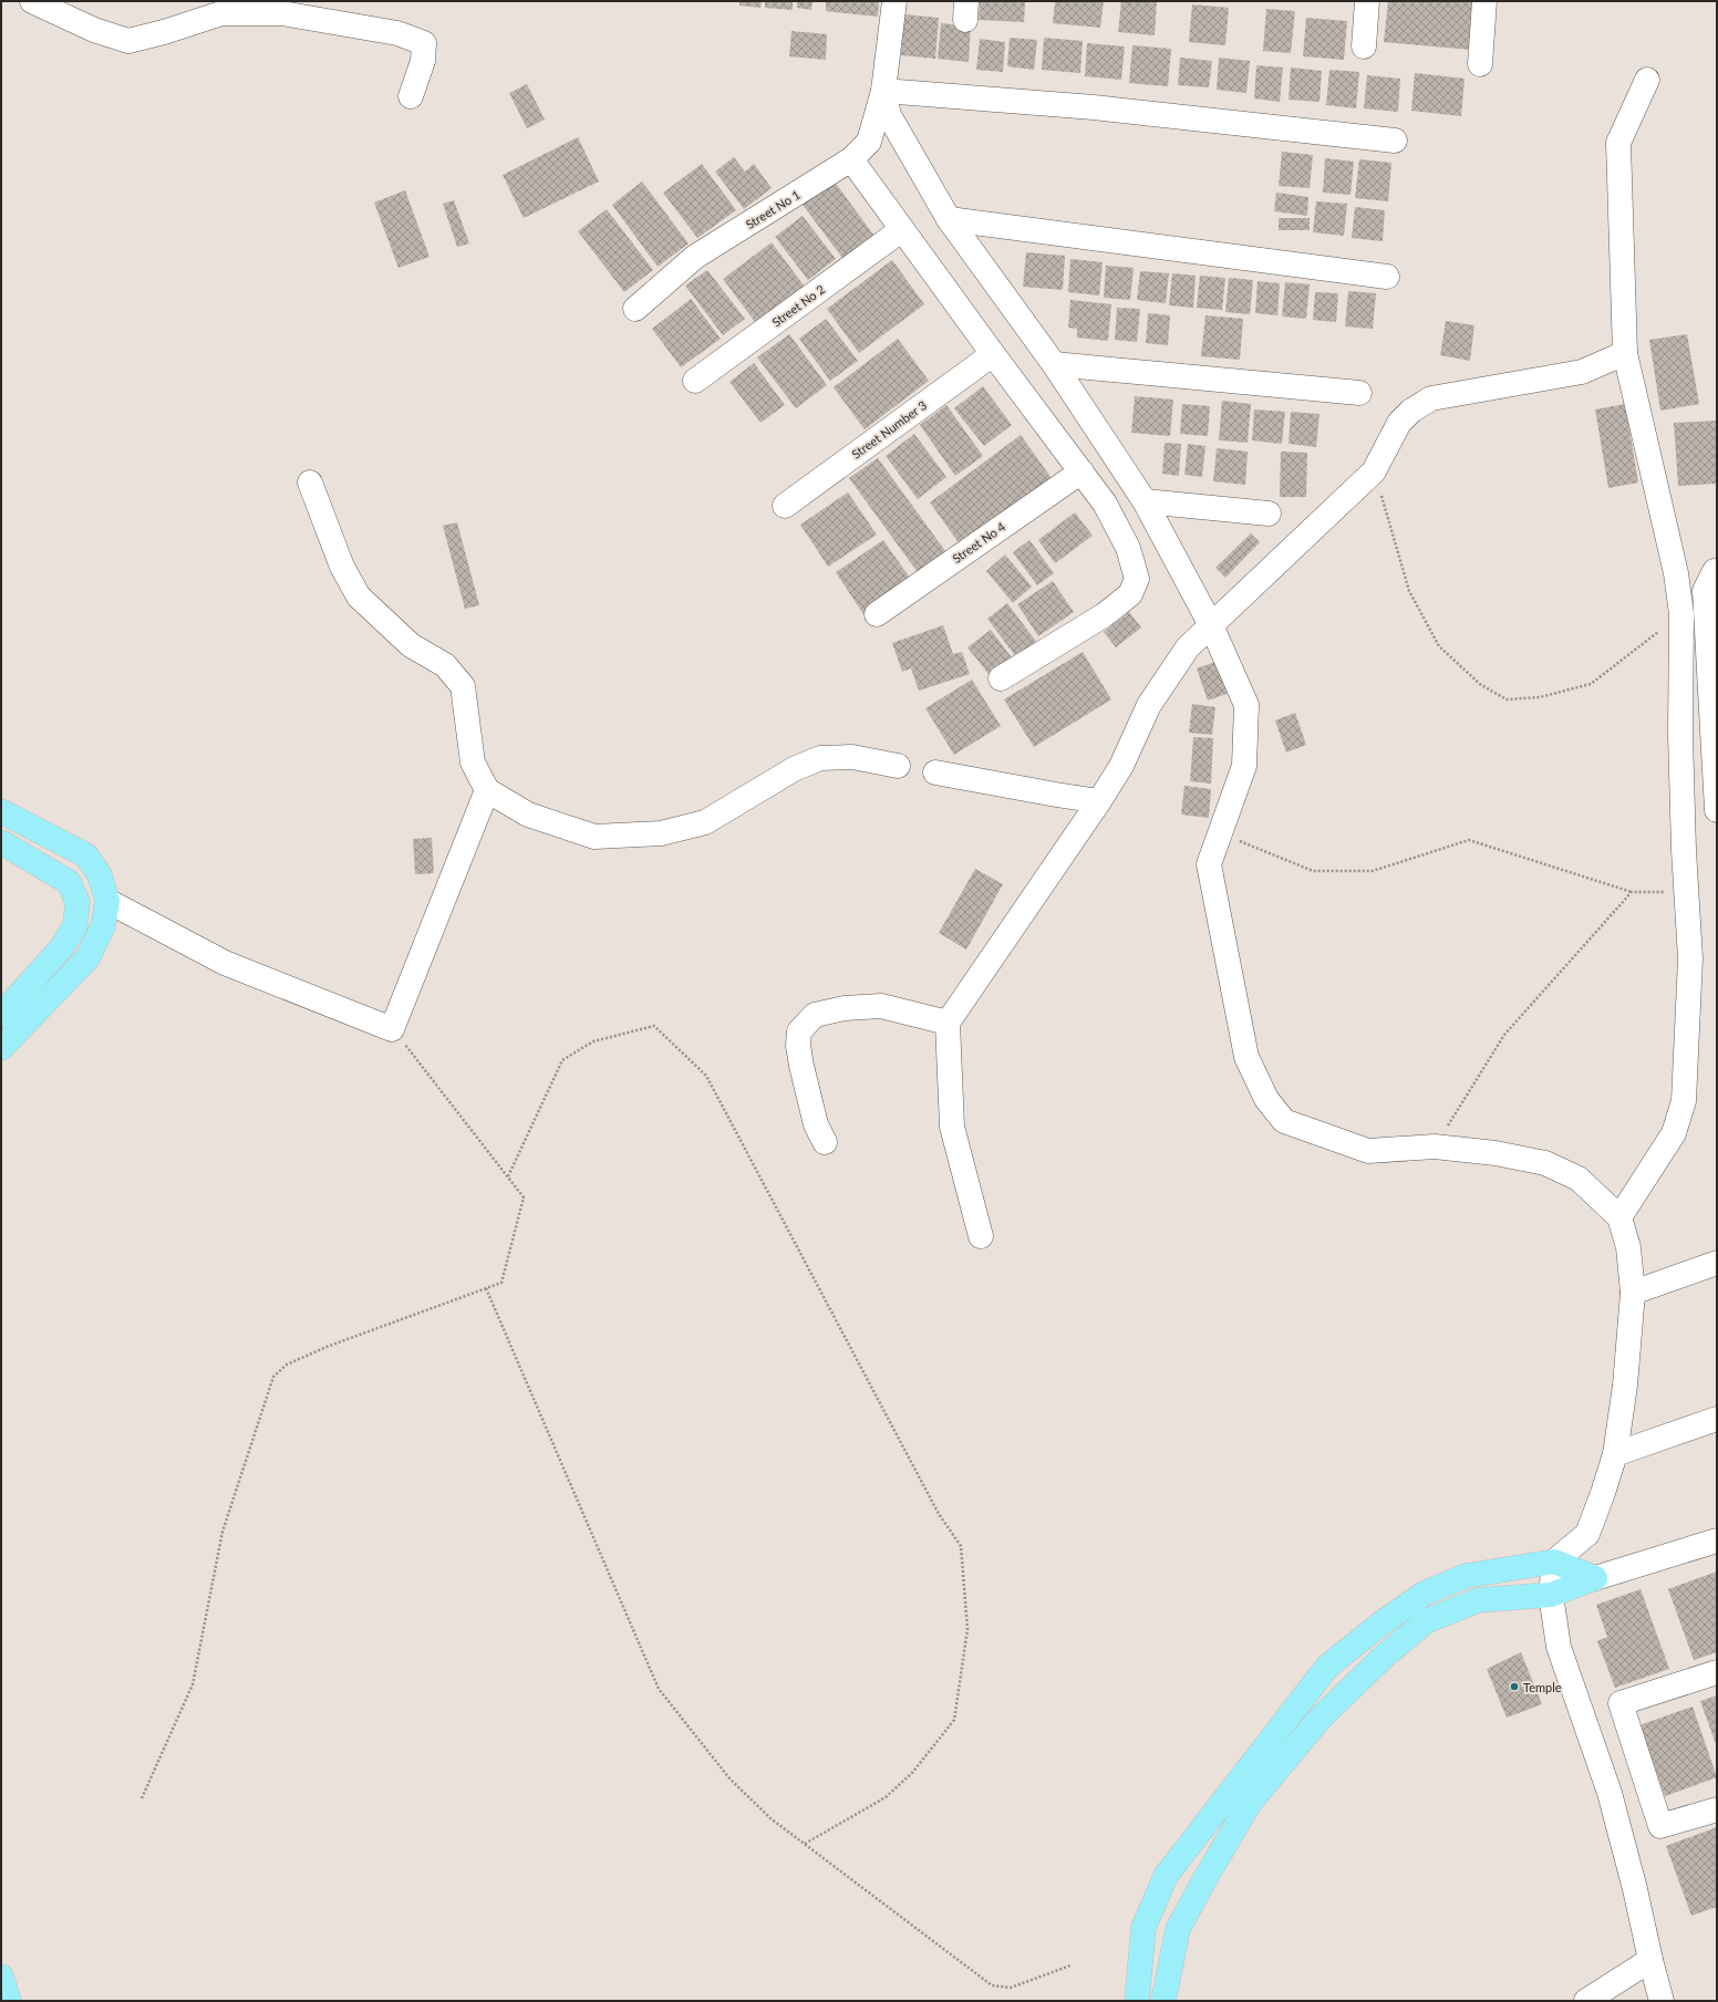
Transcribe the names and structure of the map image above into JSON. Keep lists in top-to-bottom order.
{
  "streets": {
    "street": [
      "Street No 1",
      "Street No 2",
      "Street Number 3",
      "Street No 4"
    ]
  },
  "places": ["Temple"]
}
